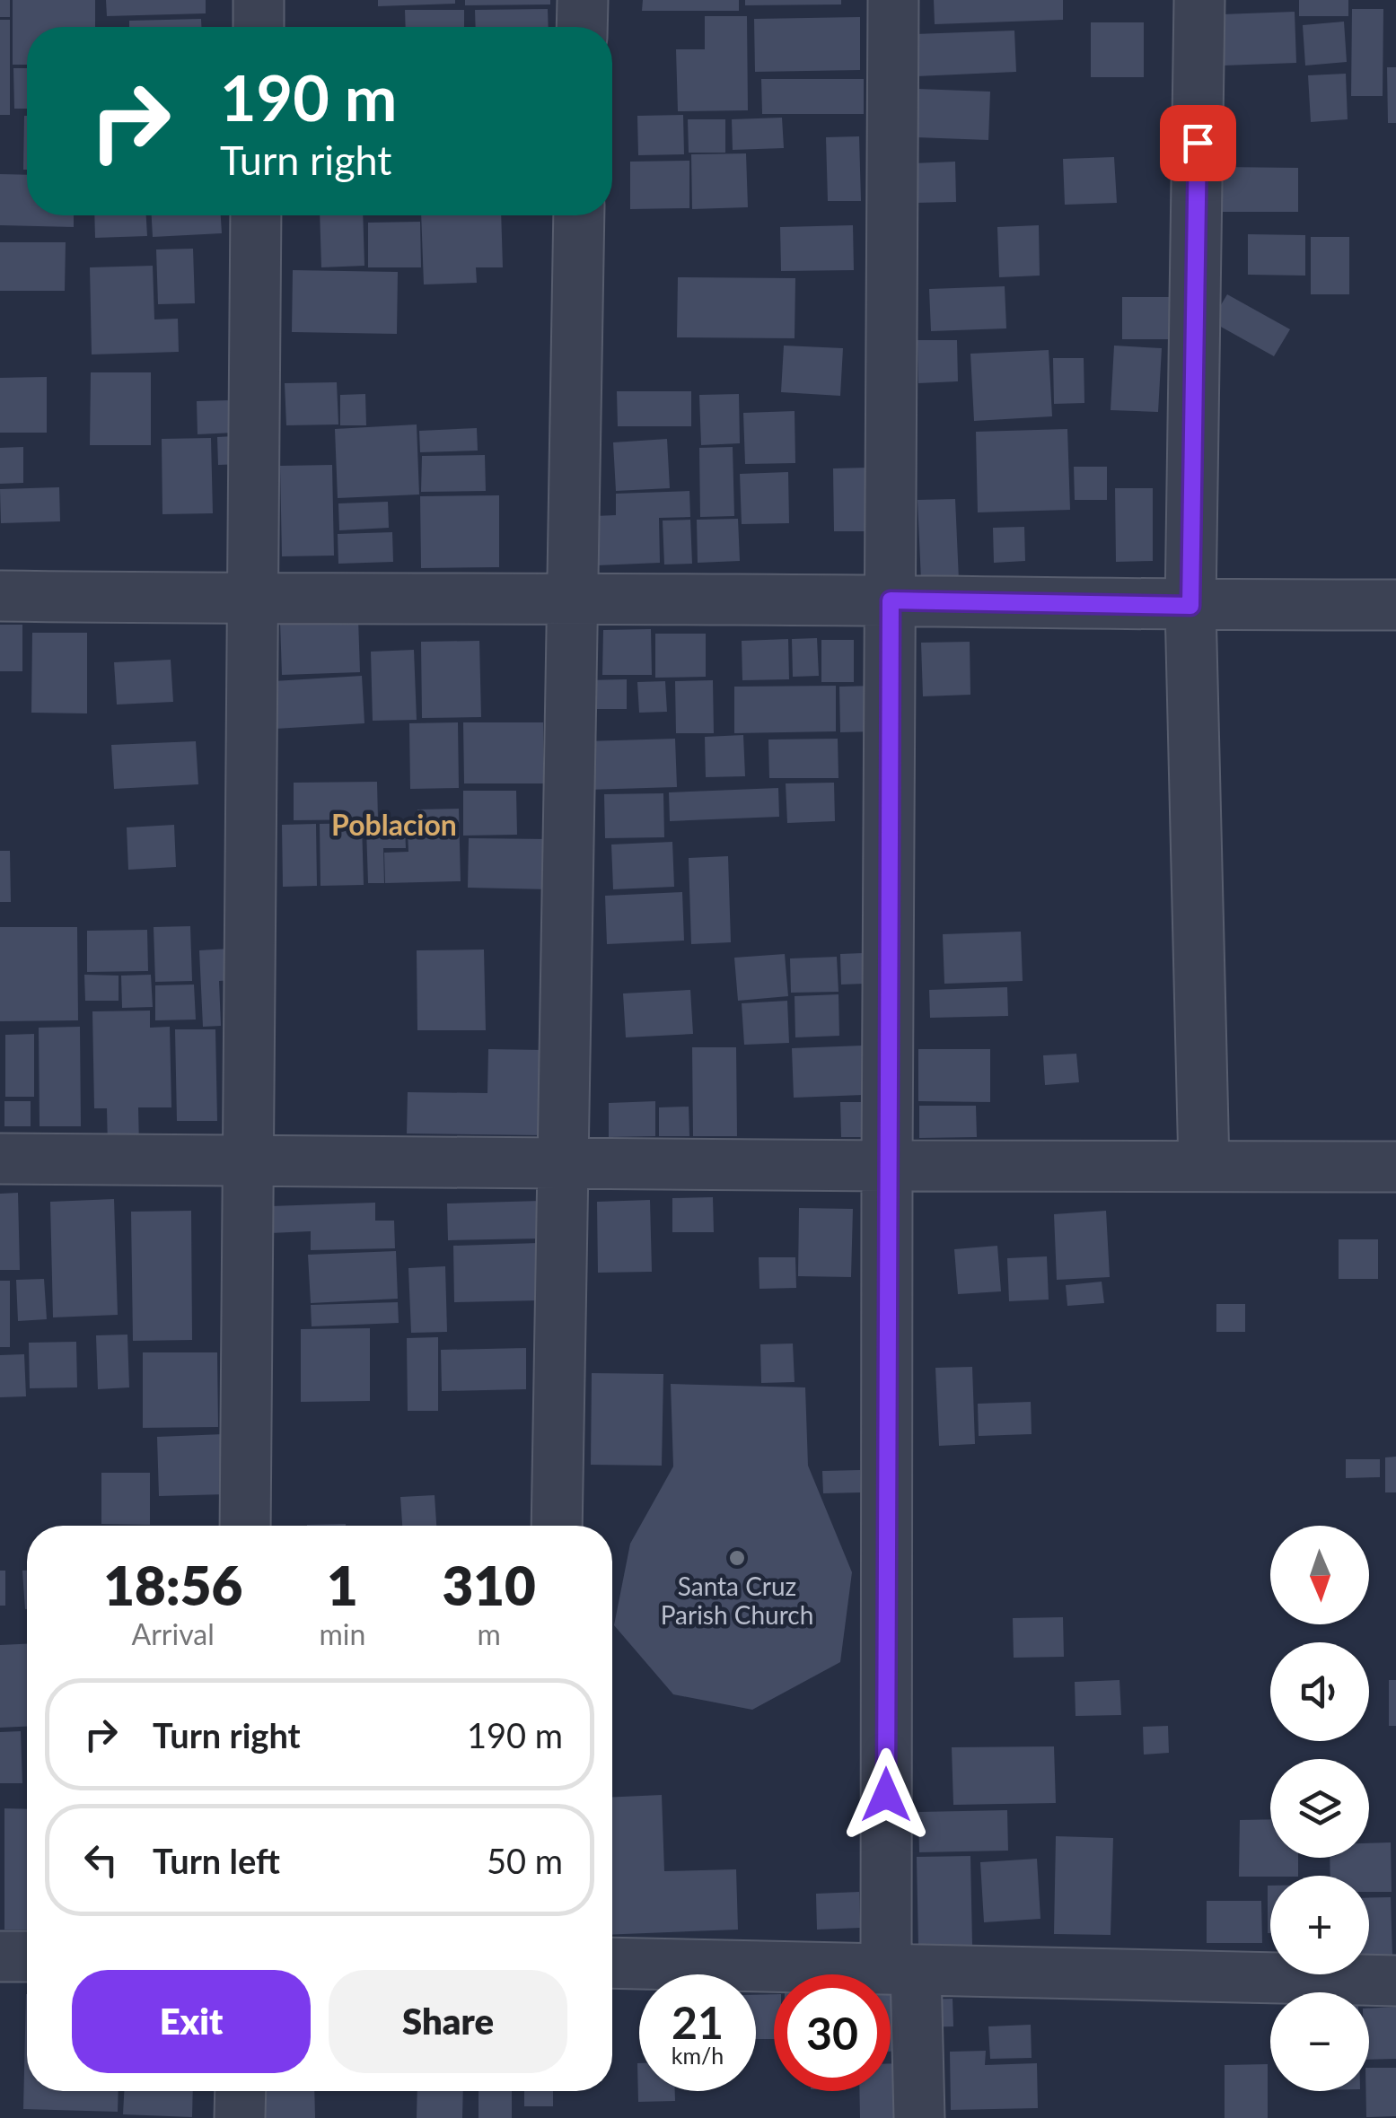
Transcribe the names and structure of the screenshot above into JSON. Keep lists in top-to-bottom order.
{
  "districts": ["Poblacion"],
  "places": ["Santa Cruz Parish Church"],
  "north": "bottom",
  "page": {
    "turn": ["190 m", "Turn right"],
    "map_buttons": ["+", "−"],
    "eta": [
      "18:56",
      "Arrival",
      "1",
      "min",
      "310",
      "m"
    ],
    "list": [
      {
        "name": "Turn right",
        "value": "190 m"
      },
      {
        "name": "Turn left",
        "value": "50 m"
      }
    ],
    "buttons": ["Exit", "Share"],
    "speed": "21 km/h",
    "limit": "30"
  }
}
